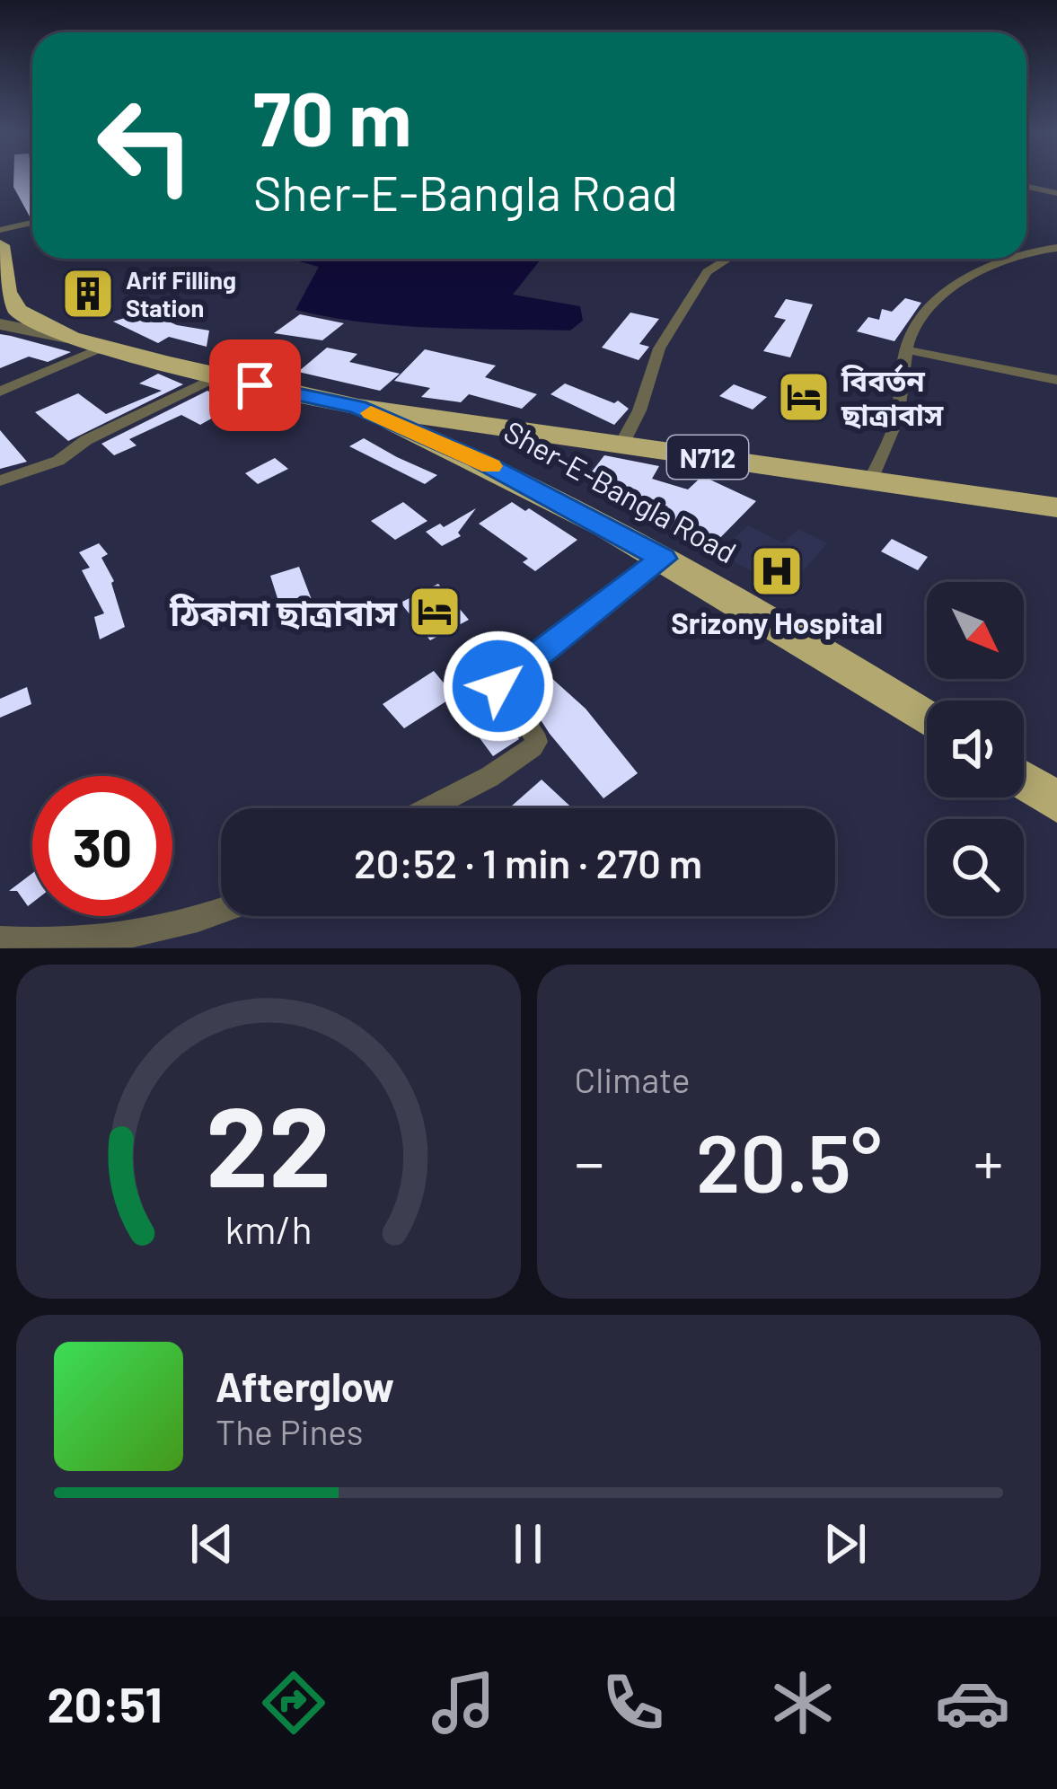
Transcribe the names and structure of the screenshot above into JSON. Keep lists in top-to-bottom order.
{
  "streets": {
    "highway": ["N712", "Sher-E-Bangla Road"]
  },
  "crossings": [
    ["N712", "Sher-E-Bangla Road"]
  ],
  "places": {
    "building": ["Arif Filling Station"],
    "hotel": ["বিবর্তন ছাত্রাবাস", "ঠিকানা ছাত্রাবাস"],
    "hospital": ["Srizony Hospital"]
  },
  "north": "bottom right",
  "page": {
    "turn": ["70 m", "Sher-E-Bangla Road"],
    "limit": "30",
    "trip": "20:52 · 1 min · 270 m",
    "tile": "Climate",
    "heat": ["−", "20.5°", "+"],
    "song": ["Afterglow", "The Pines"],
    "tabs": "20:51",
    "gauge": ["22", "km/h"]
  }
}
